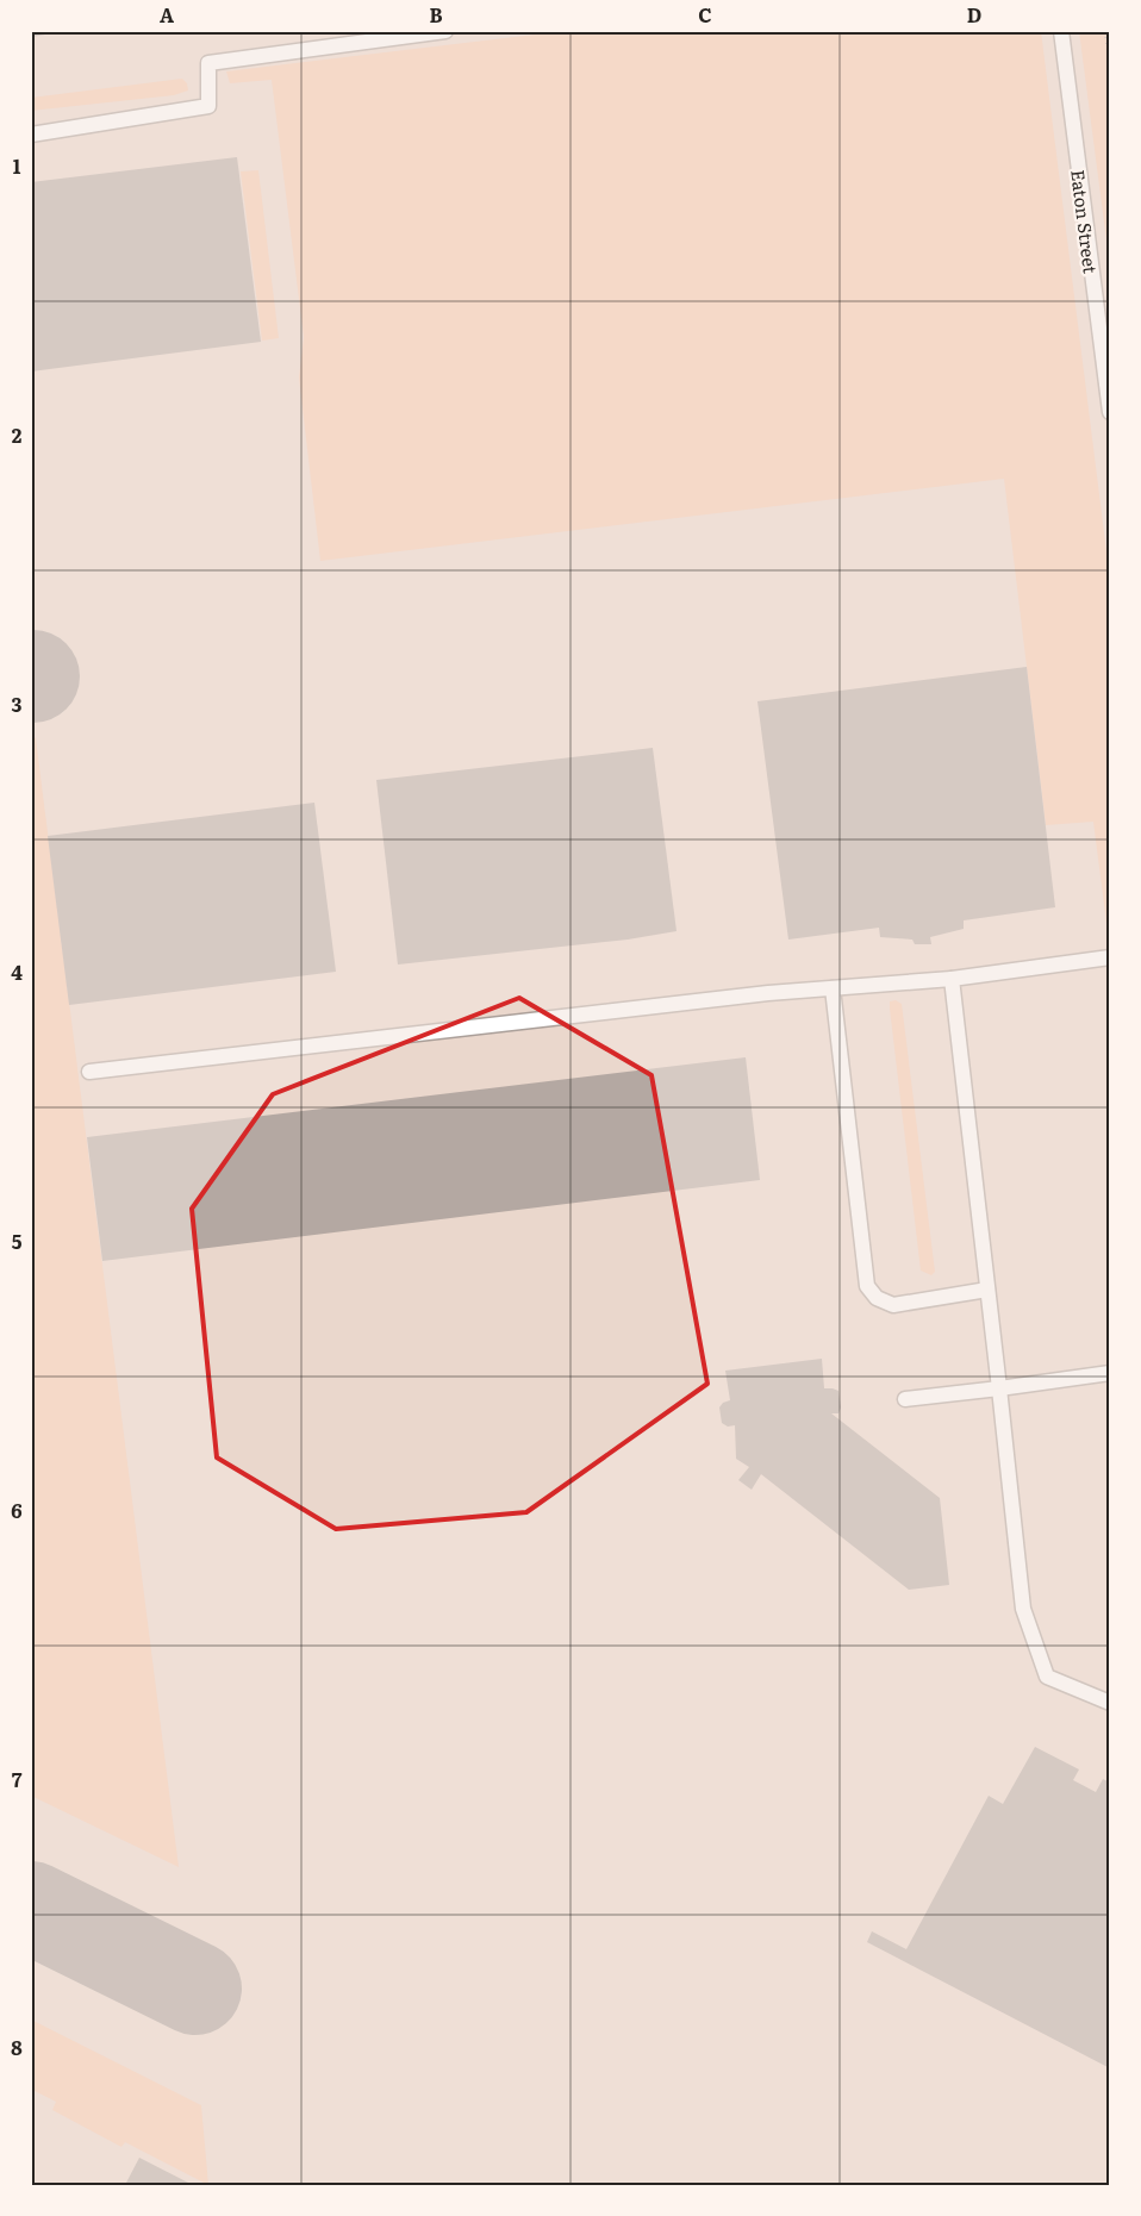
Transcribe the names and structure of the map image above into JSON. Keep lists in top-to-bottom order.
{
  "streets": {
    "lane": ["Eaton Street"]
  },
  "grid": {
    "columns": [
      "A",
      "B",
      "C",
      "D"
    ],
    "rows": [
      "1",
      "2",
      "3",
      "4",
      "5",
      "6",
      "7",
      "8"
    ]
  }
}
